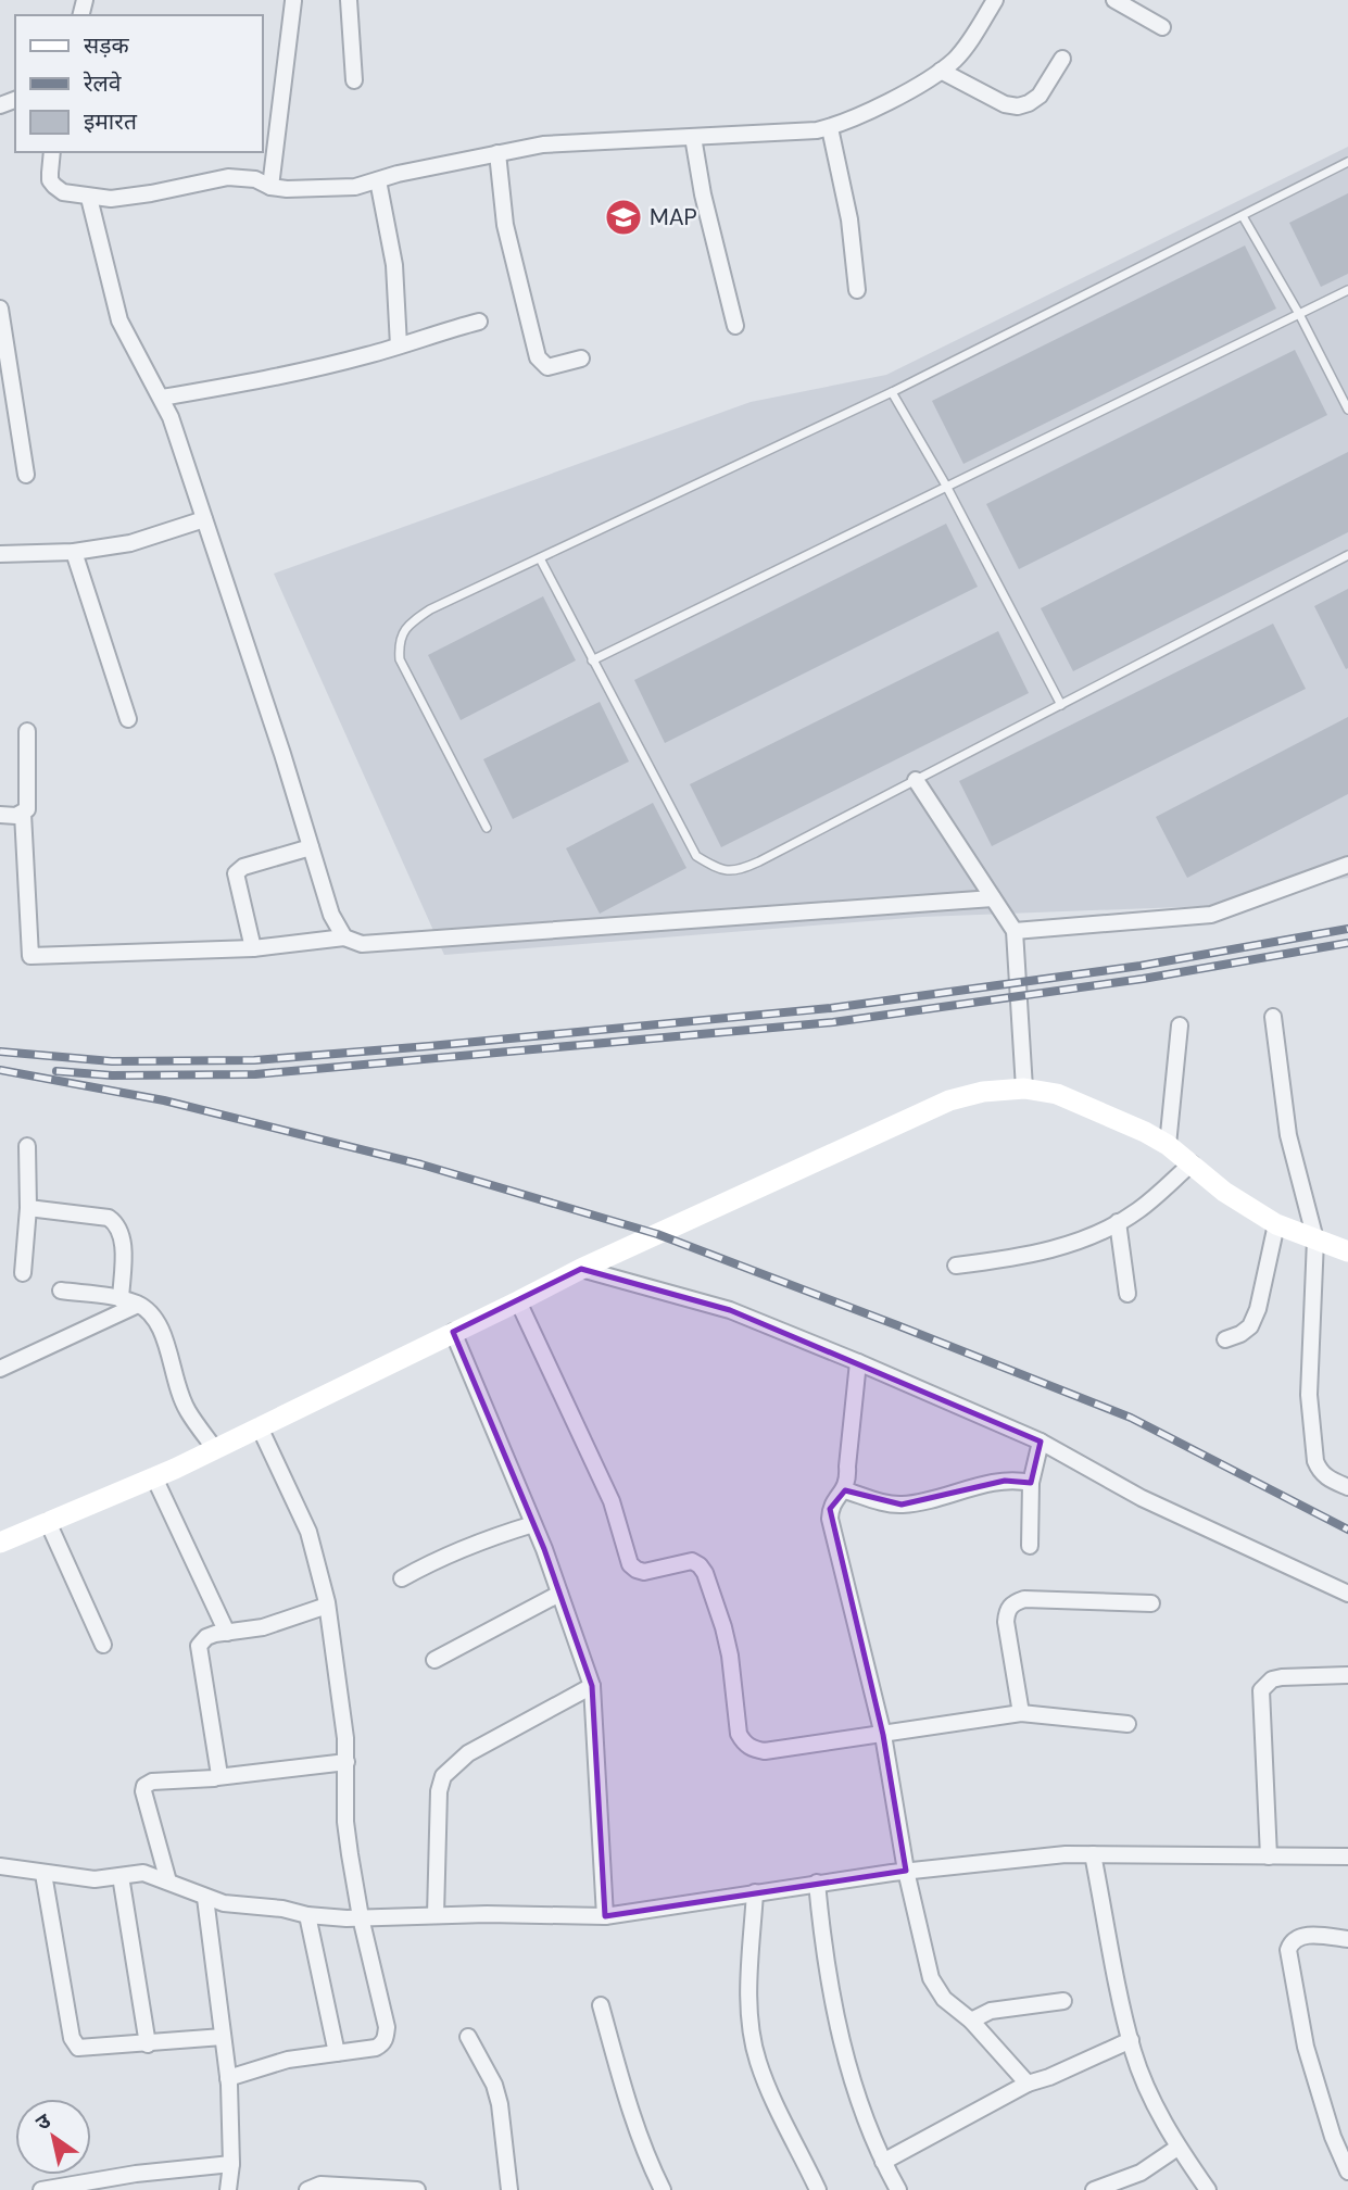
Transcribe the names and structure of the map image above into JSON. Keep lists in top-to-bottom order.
{
  "places": {
    "school or university": ["MAP"]
  },
  "legend": ["सड़क", "रेलवे", "इमारत"],
  "north": "top left"
}
